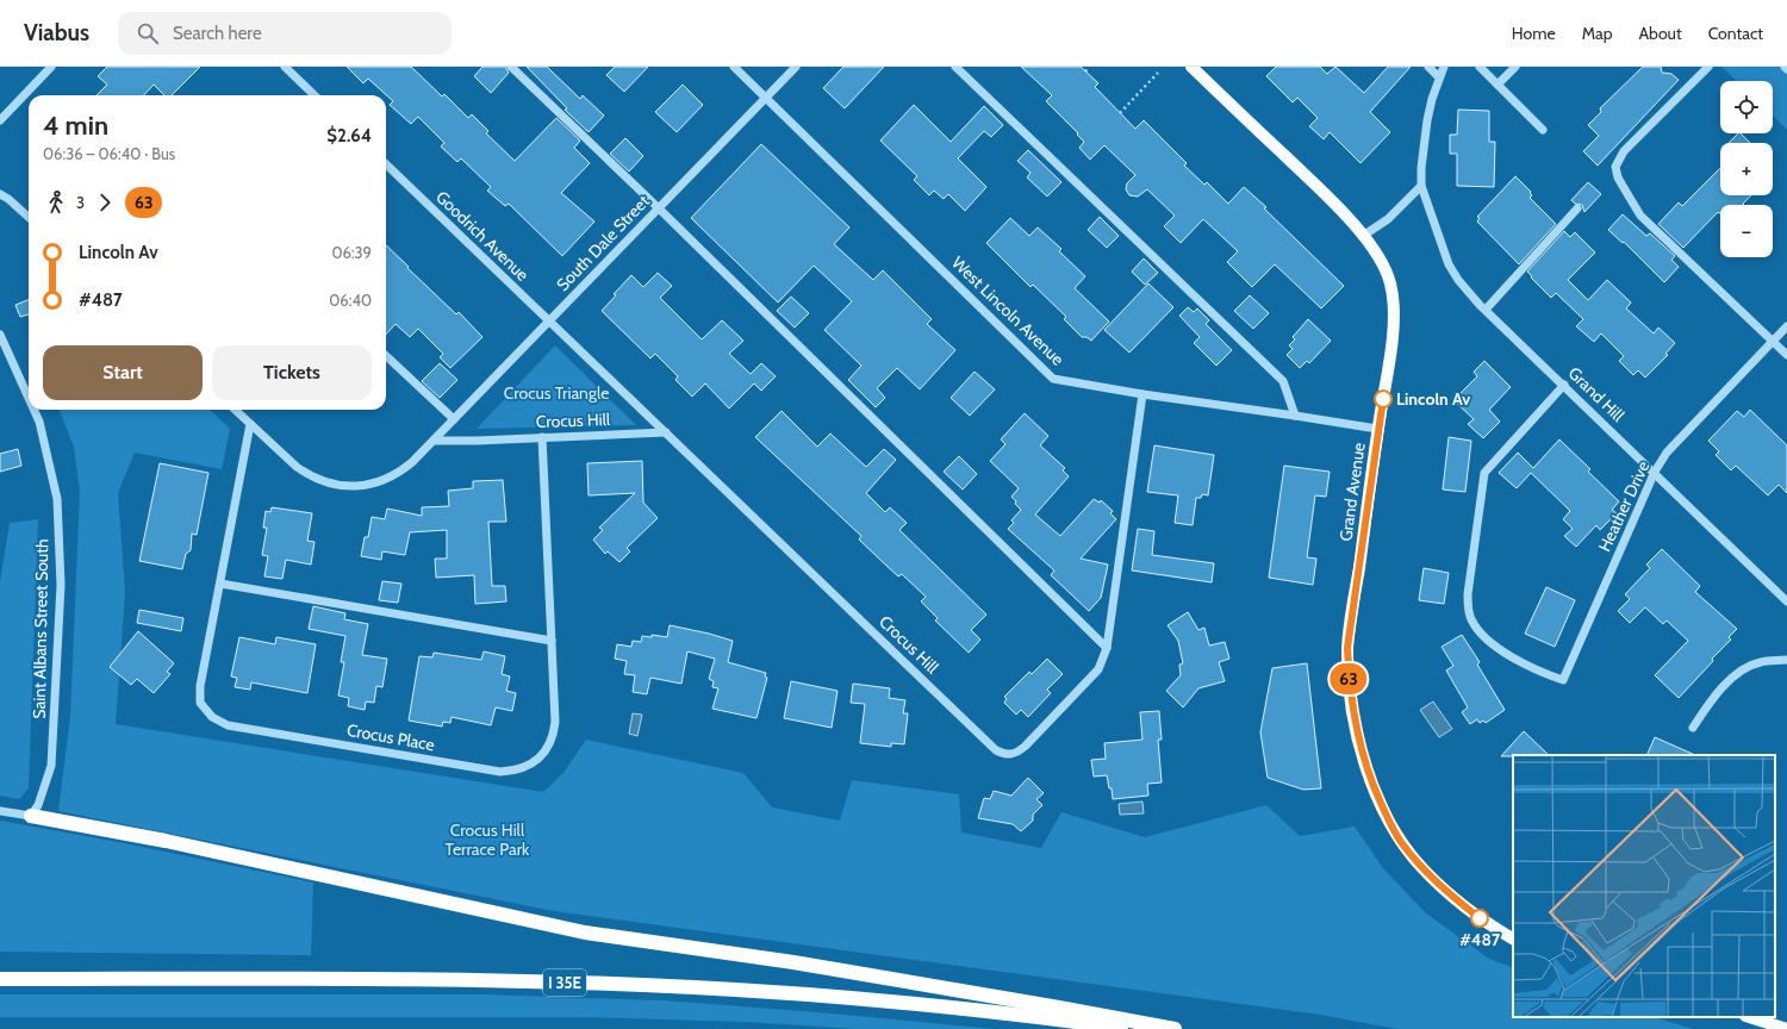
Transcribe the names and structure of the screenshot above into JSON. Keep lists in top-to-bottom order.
{
  "streets": {
    "highway": ["I 35E"],
    "main road": ["Grand Avenue"],
    "street": [
      "Goodrich Avenue",
      "South Dale Street",
      "West Lincoln Avenue",
      "Grand Hill",
      "Crocus Hill",
      "Heather Drive",
      "Saint Albans Street South",
      "Crocus Place"
    ]
  },
  "crossings": [
    ["Goodrich Avenue", "South Dale Street"],
    ["Goodrich Avenue", "Crocus Hill"],
    ["South Dale Street", "West Lincoln Avenue"],
    ["South Dale Street", "Crocus Hill"],
    ["South Dale Street", "Crocus Place"],
    ["West Lincoln Avenue", "Crocus Hill"],
    ["West Lincoln Avenue", "Grand Avenue"],
    ["Grand Hill", "Heather Drive"],
    ["Crocus Hill", "Crocus Place"]
  ],
  "parks": ["Crocus Triangle", "Crocus Hill Terrace Park"],
  "places": ["Lincoln Av", "#487"],
  "lines": ["bus line 63"],
  "page": {
    "header": "Viabus",
    "search": "Search here",
    "nav": [
      "Home",
      "Map",
      "About",
      "Contact"
    ],
    "on_map": "63",
    "map_buttons": ["+", "−"],
    "heading": ["4 min", "06:36 – 06:40 · Bus", "$2.64"],
    "legs": ["3", "63"],
    "list": [
      {
        "name": "Lincoln Av",
        "value": "06:39"
      },
      {
        "name": "#487",
        "value": "06:40"
      }
    ],
    "buttons": ["Start", "Tickets"]
  }
}
